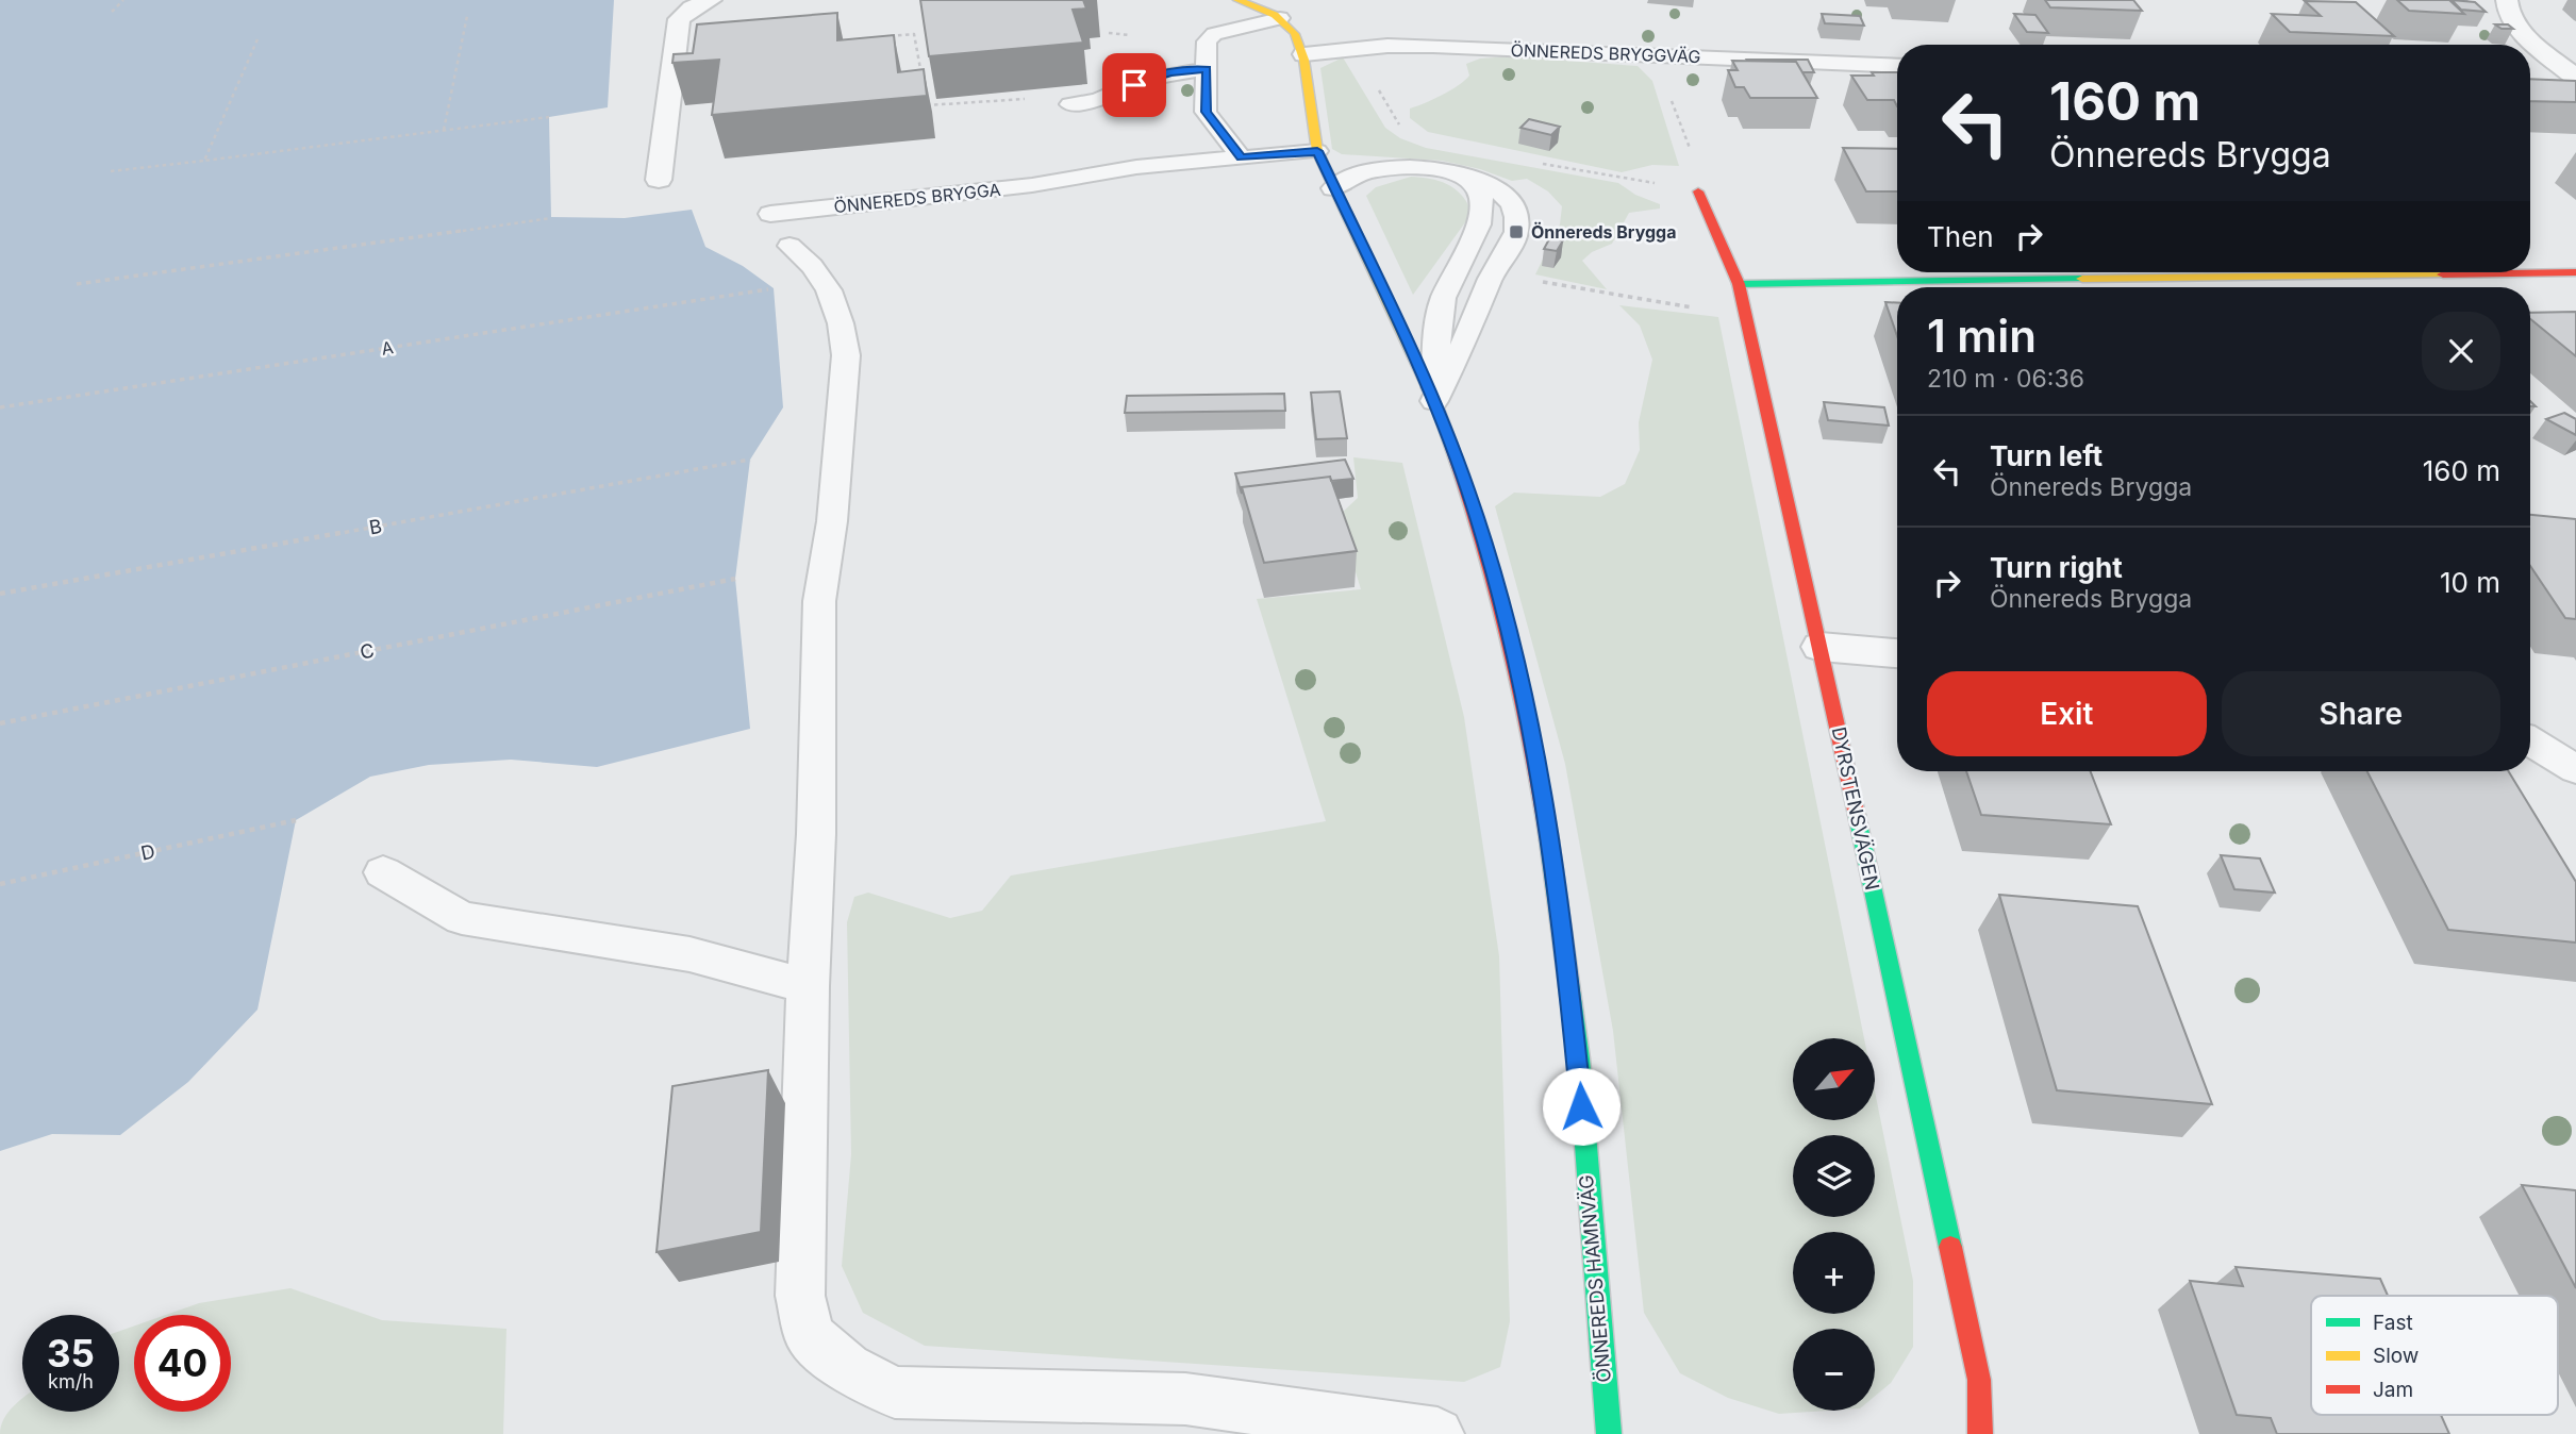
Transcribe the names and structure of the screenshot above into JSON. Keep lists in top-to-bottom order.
{
  "streets": {
    "street": ["ÖNNEREDS BRYGGVÄG", "DYRSTENSVÄGEN", "ÖNNEREDS HAMNVÄG"],
    "lane": ["ÖNNEREDS BRYGGA"],
    "path": [
      "A",
      "B",
      "C",
      "D"
    ]
  },
  "crossings": [
    ["ÖNNEREDS BRYGGVÄG", "ÖNNEREDS HAMNVÄG"],
    ["ÖNNEREDS BRYGGA", "ÖNNEREDS HAMNVÄG"]
  ],
  "places": {
    "transit": ["Önnereds Brygga"]
  },
  "legend": ["Fast", "Slow", "Jam"],
  "north": "top right",
  "page": {
    "turn": ["160 m", "Önnereds Brygga"],
    "then": "Then",
    "heading": ["1 min", "210 m · 06:36"],
    "list": [
      {
        "name": "Turn left",
        "note": "Önnereds Brygga",
        "value": "160 m"
      },
      {
        "name": "Turn right",
        "note": "Önnereds Brygga",
        "value": "10 m"
      }
    ],
    "buttons": ["Exit", "Share"],
    "map_buttons": ["+", "−"],
    "speed": "35 km/h",
    "limit": "40"
  }
}
